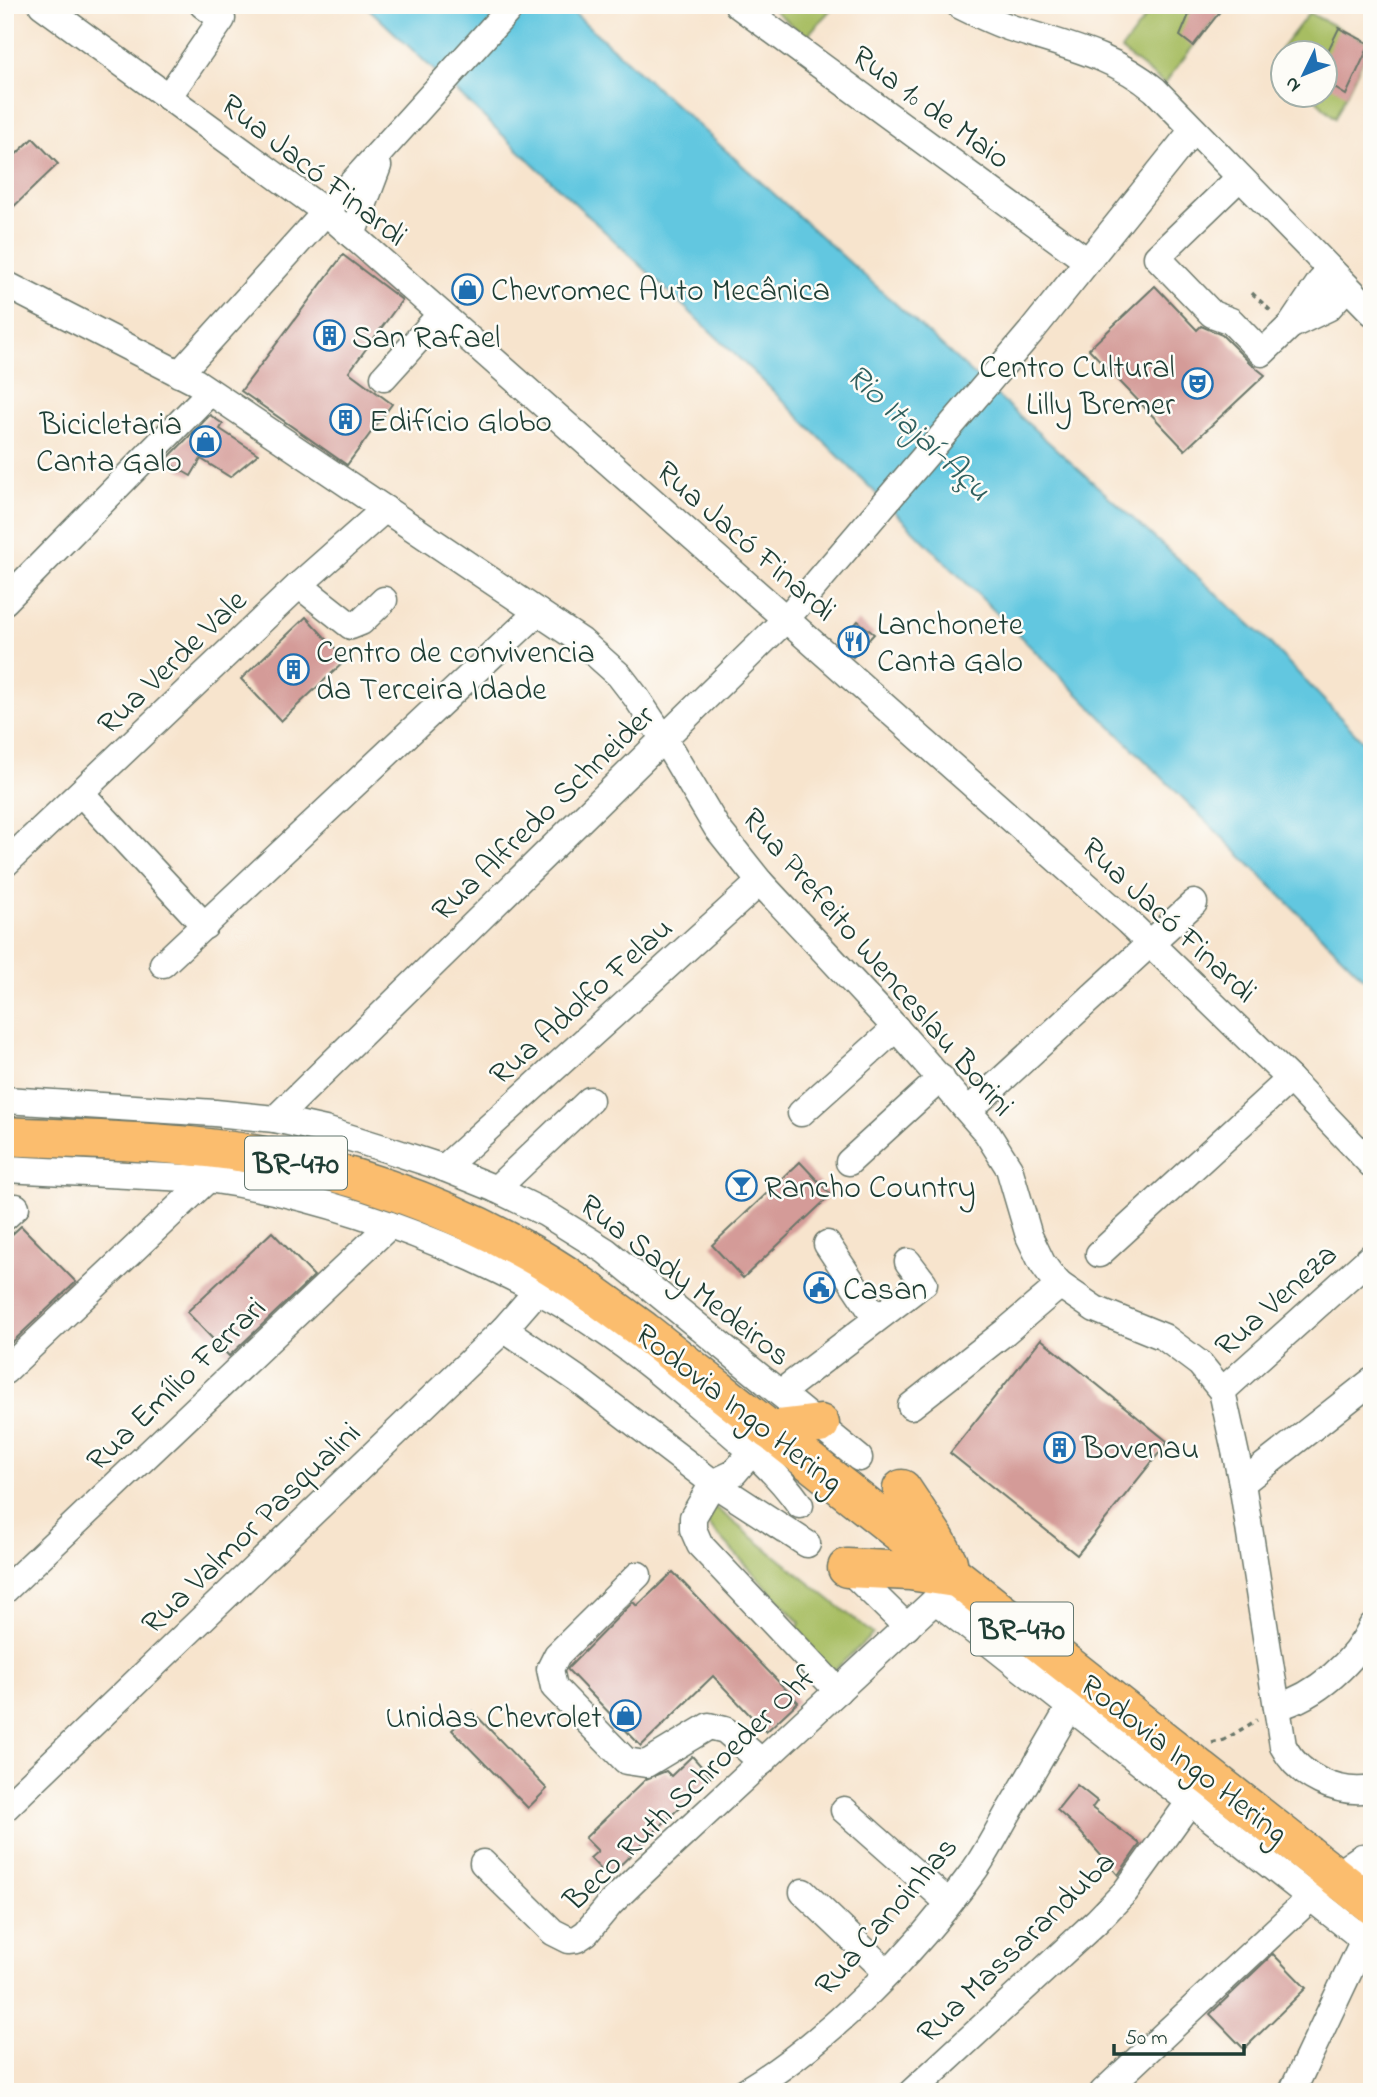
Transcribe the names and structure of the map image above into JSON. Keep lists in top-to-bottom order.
{
  "streets": {
    "highway": ["BR-470", "Rodovia Ingo Hering"],
    "street": [
      "Rua 1º de Maio",
      "Rua Jacó Finardi",
      "Rua Verde Vale",
      "Rua Alfredo Schneider",
      "Rua Prefeito Wenceslau Borini",
      "Rua Adolfo Felau",
      "Rua Sady Medeiros",
      "Rua Veneza",
      "Rua Emílio Ferrari",
      "Rua Valmor Pasqualini",
      "Beco Ruth Schroeder Ohf",
      "Rua Canoinhas",
      "Rua Massaranduba"
    ]
  },
  "crossings": [
    ["Rua 1º de Maio", "Rua Alfredo Schneider"],
    ["Rua Jacó Finardi", "Rua Alfredo Schneider"],
    ["Rua Verde Vale", "Rua Prefeito Wenceslau Borini"],
    ["Rua Alfredo Schneider", "Rua Prefeito Wenceslau Borini"],
    ["Rua Alfredo Schneider", "Rua Sady Medeiros"],
    ["Rua Prefeito Wenceslau Borini", "Rua Adolfo Felau"],
    ["Rua Prefeito Wenceslau Borini", "Rua Veneza"],
    ["Rua Adolfo Felau", "Rua Sady Medeiros"],
    ["Rua Sady Medeiros", "Rodovia Ingo Hering"],
    ["Rodovia Ingo Hering", "Beco Ruth Schroeder Ohf"],
    ["Rodovia Ingo Hering", "Rua Canoinhas"],
    ["Rodovia Ingo Hering", "Rua Massaranduba"]
  ],
  "water": ["Rio Itajaí-Açu"],
  "places": {
    "shop": ["Chevromec Auto Mecânica", "Bicicletaria Canta Galo", "Unidas Chevrolet"],
    "building": [
      "San Rafael",
      "Edifício Globo",
      "Centro de convivencia da Terceira Idade",
      "Bovenau"
    ],
    "theatre": ["Centro Cultural Lilly Bremer"],
    "restaurant": ["Lanchonete Canta Galo"],
    "bar": ["Rancho Country"],
    "public building": ["Casan"]
  },
  "scale_bar": "50 m",
  "north": "bottom left"
}
